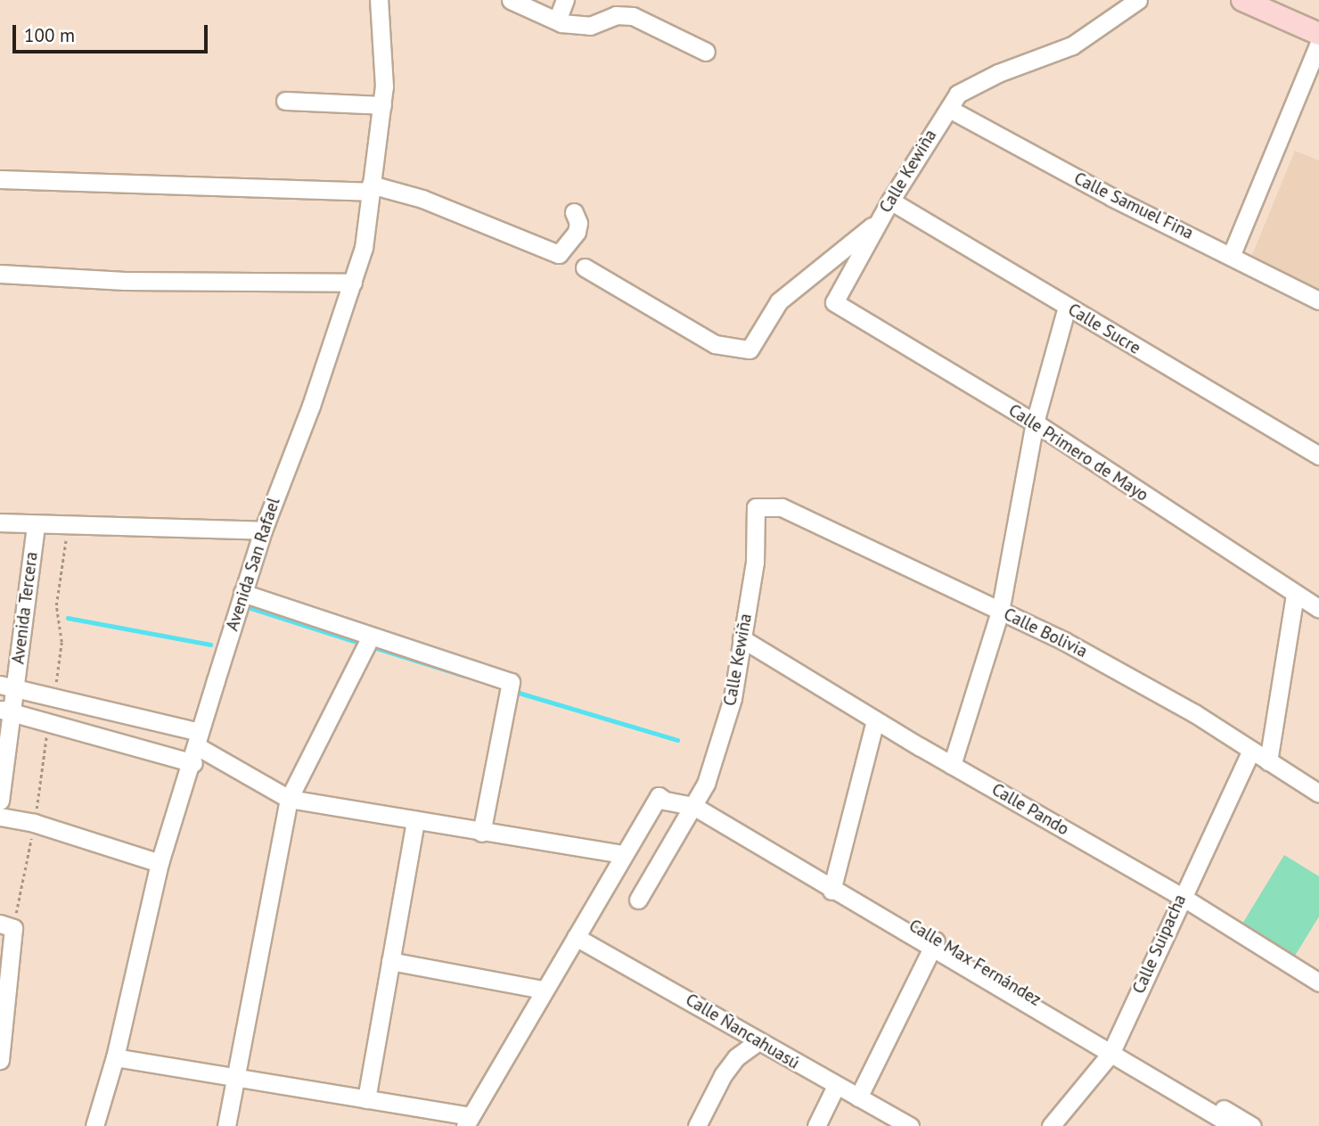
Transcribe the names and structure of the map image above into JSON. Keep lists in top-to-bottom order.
{
  "streets": {
    "street": [
      "Calle Kewiña",
      "Calle Samuel Fina",
      "Calle Sucre",
      "Calle Primero de Mayo",
      "Avenida San Rafael",
      "Avenida Tercera",
      "Calle Bolivia",
      "Calle Pando",
      "Calle Suipacha",
      "Calle Max Fernández",
      "Calle Ñancahuasú"
    ]
  },
  "crossings": [
    ["Calle Kewiña", "Calle Samuel Fina"],
    ["Calle Kewiña", "Calle Sucre"],
    ["Calle Kewiña", "Calle Primero de Mayo"],
    ["Calle Kewiña", "Calle Bolivia"],
    ["Calle Kewiña", "Calle Pando"],
    ["Calle Kewiña", "Calle Max Fernández"],
    ["Calle Bolivia", "Calle Suipacha"],
    ["Calle Pando", "Calle Suipacha"],
    ["Calle Suipacha", "Calle Max Fernández"]
  ],
  "scale_bar": "100 m"
}
